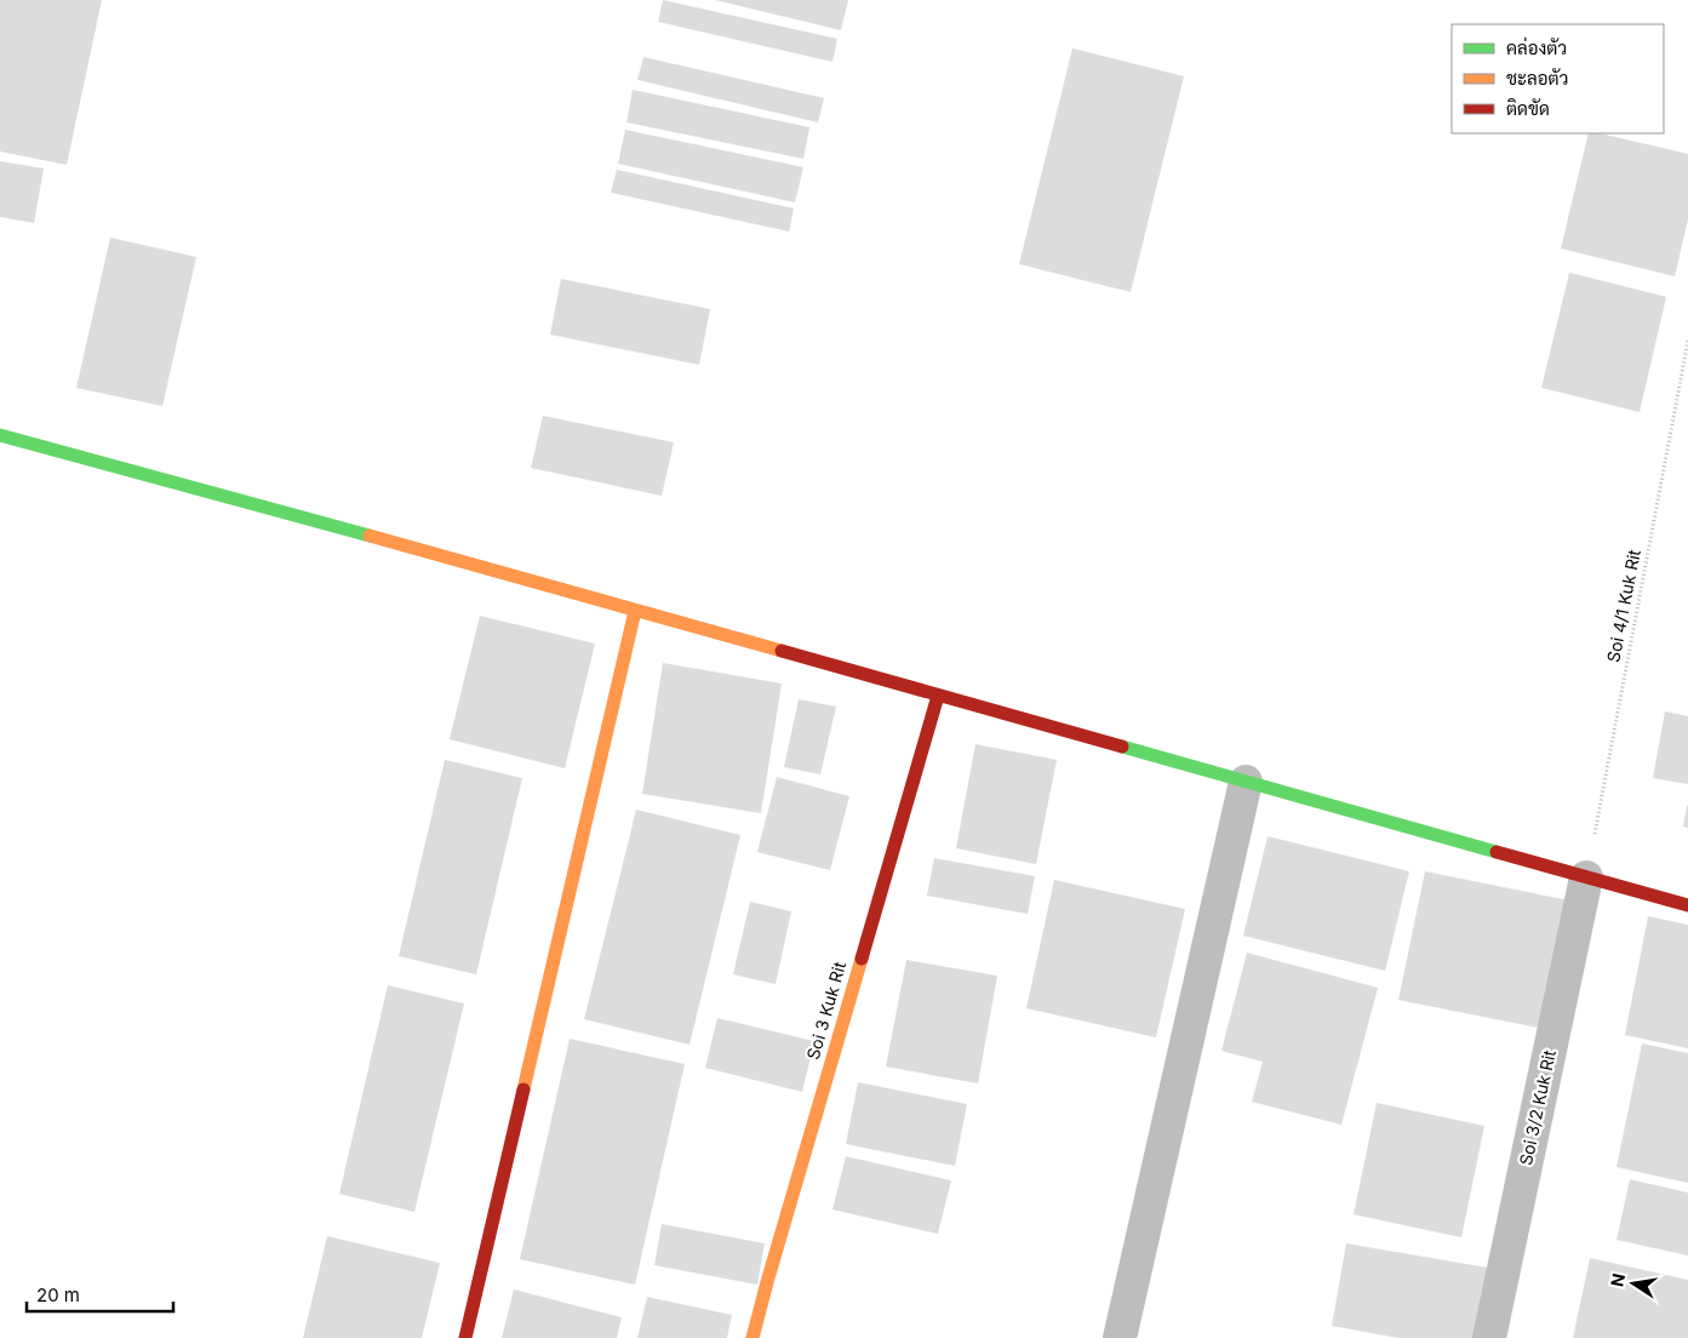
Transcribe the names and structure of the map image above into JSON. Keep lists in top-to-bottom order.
{
  "streets": {
    "street": ["Soi 3 Kuk Rit", "Soi 3/2 Kuk Rit"],
    "path": ["Soi 4/1 Kuk Rit"]
  },
  "crossings": [
    ["Soi 4/1 Kuk Rit", "Soi 3/2 Kuk Rit"]
  ],
  "legend": ["คล่องตัว", "ชะลอตัว", "ติดขัด"],
  "scale_bar": "20 m",
  "north": "left"
}
